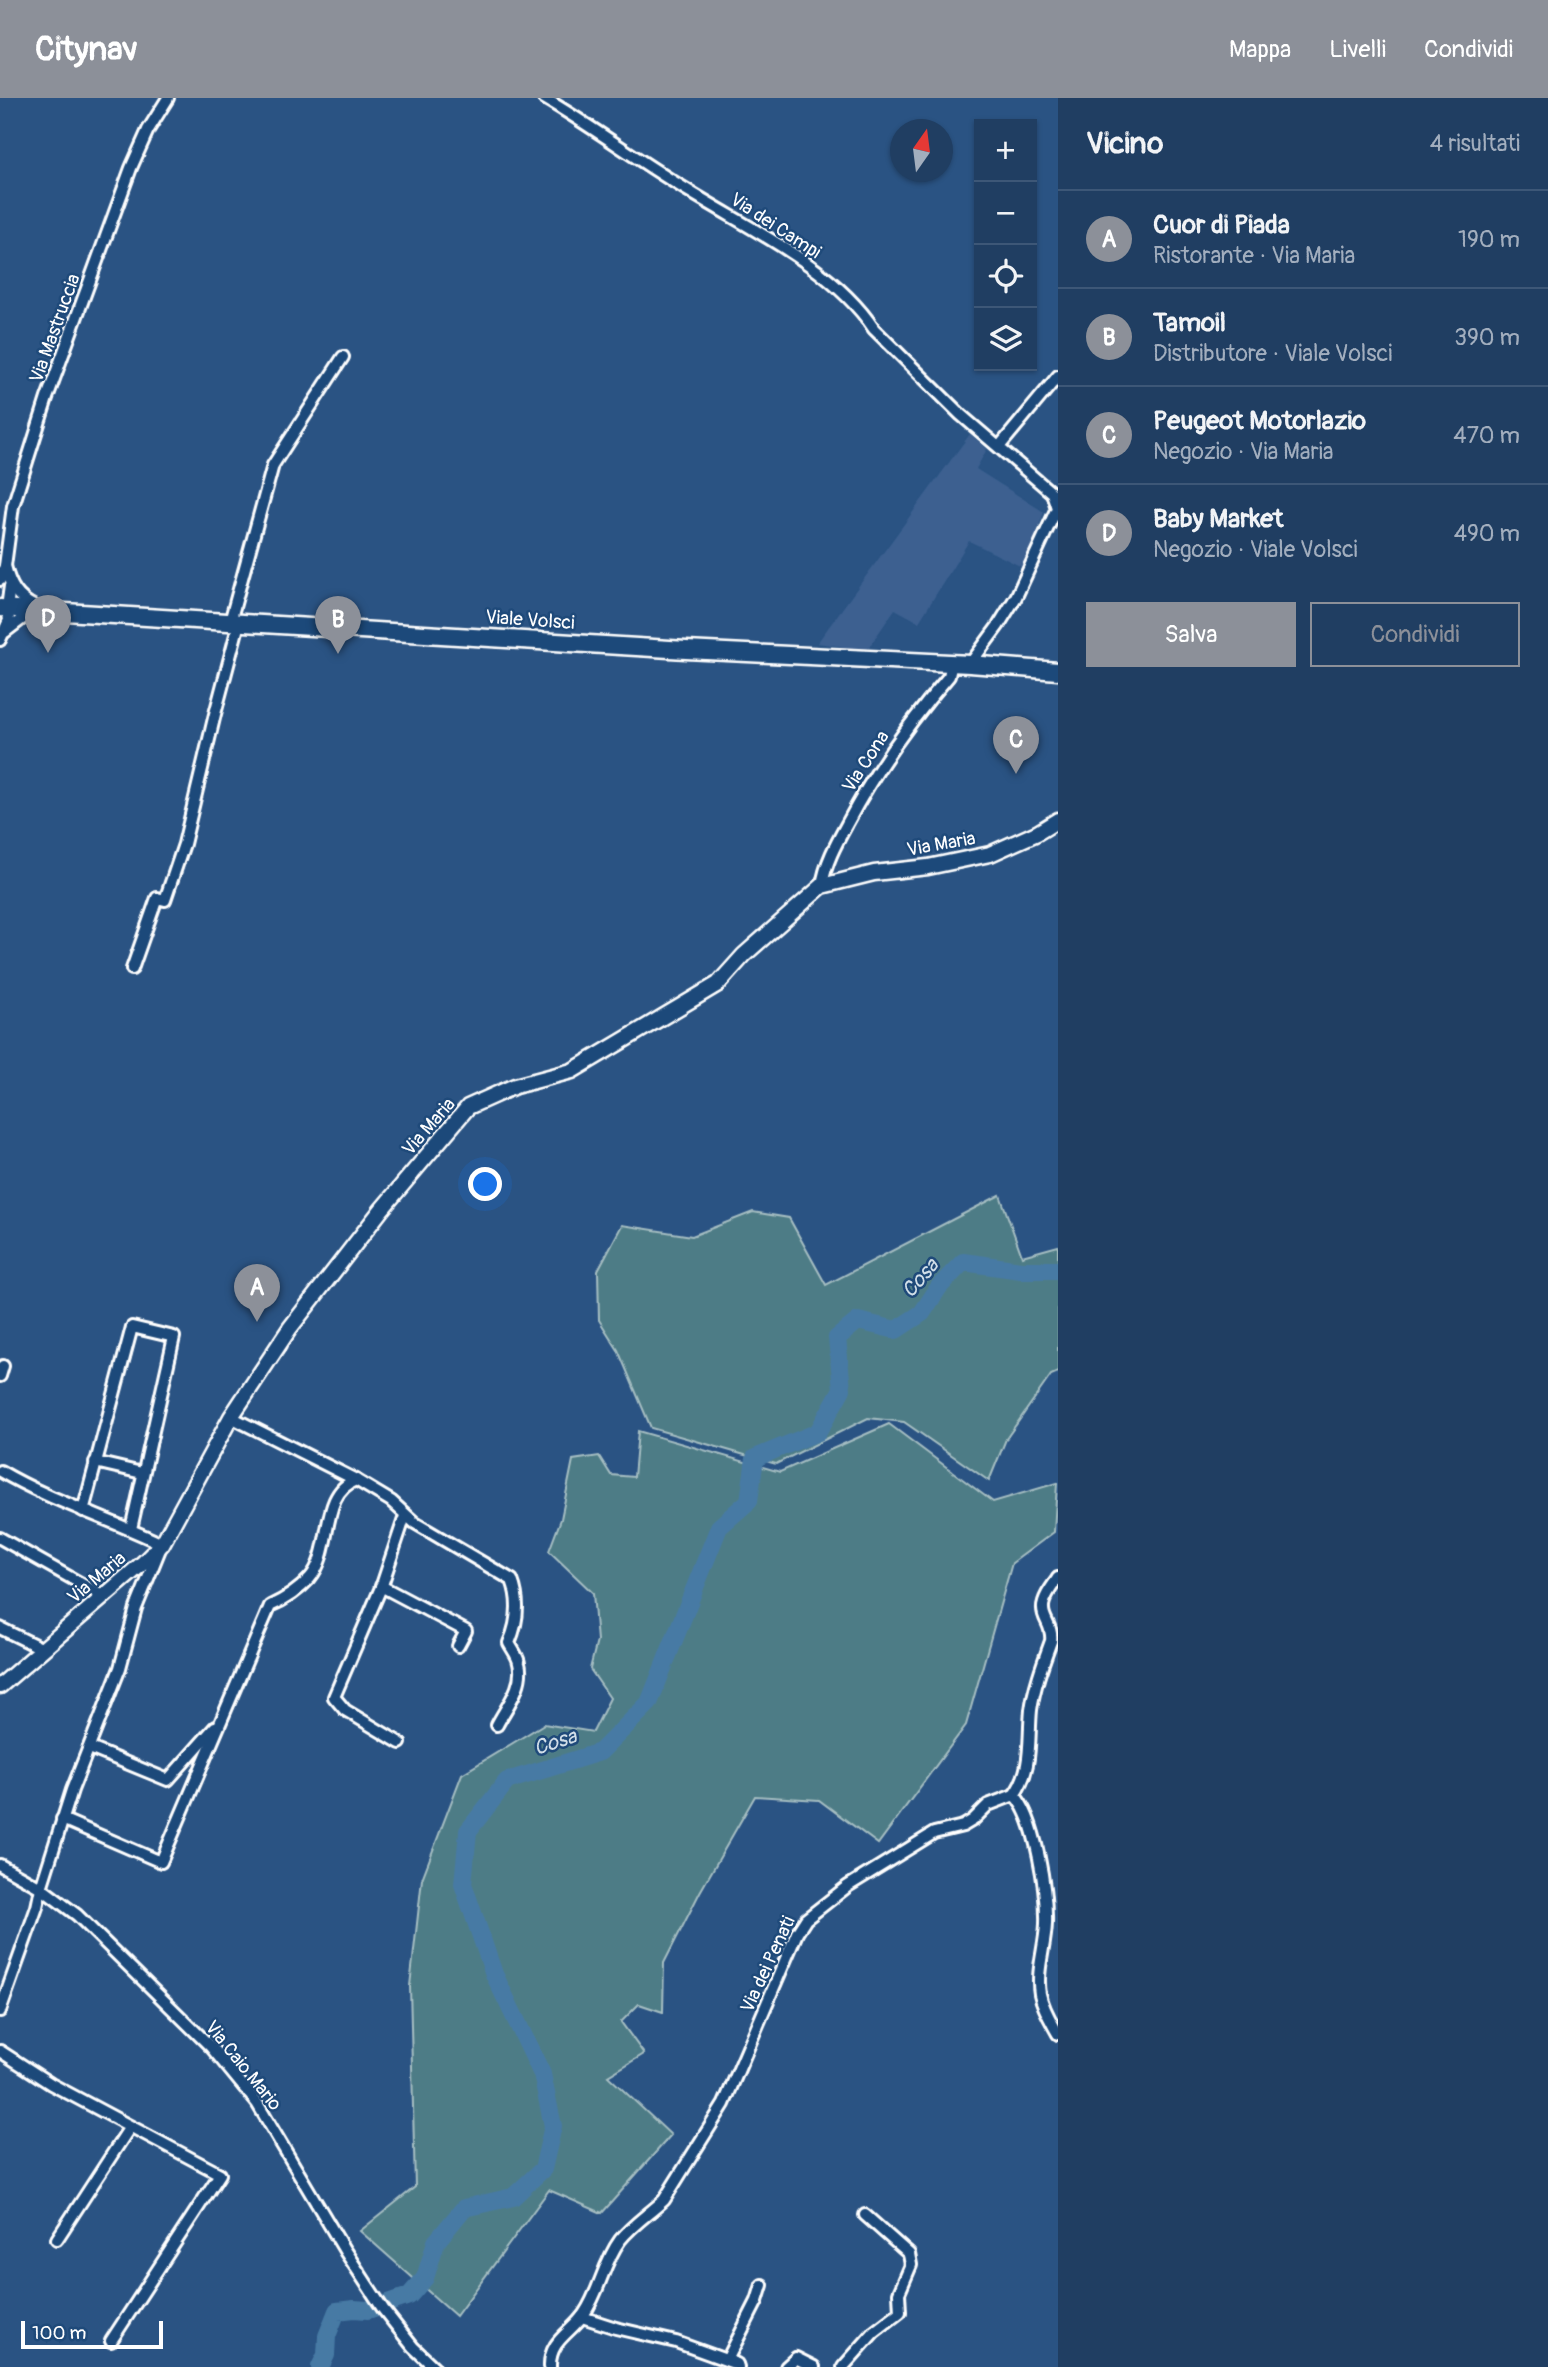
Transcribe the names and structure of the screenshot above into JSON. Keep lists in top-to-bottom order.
{
  "streets": {
    "main road": ["Viale Volsci"],
    "street": [
      "Via dei Campi",
      "Via Mastruccia",
      "Via Cona",
      "Via Maria",
      "Via dei Penati",
      "Via Caio Mario"
    ]
  },
  "crossings": [
    ["Via Mastruccia", "Viale Volsci"],
    ["Viale Volsci", "Via Cona"],
    ["Via Cona", "Via Maria"]
  ],
  "water": ["Cosa"],
  "scale_bar": "100 m",
  "north": "top",
  "page": {
    "header": "Citynav",
    "nav": ["Mappa", "Livelli", "Condividi"],
    "heading": ["Vicino", "4 risultati"],
    "map_buttons": ["+", "−"],
    "list": [
      {
        "mark": "A",
        "name": "Cuor di Piada",
        "note": "Ristorante · Via Maria",
        "value": "190 m"
      },
      {
        "mark": "B",
        "name": "Tamoil",
        "note": "Distributore · Viale Volsci",
        "value": "390 m"
      },
      {
        "mark": "C",
        "name": "Peugeot Motorlazio",
        "note": "Negozio · Via Maria",
        "value": "470 m"
      },
      {
        "mark": "D",
        "name": "Baby Market",
        "note": "Negozio · Viale Volsci",
        "value": "490 m"
      }
    ],
    "buttons": ["Salva", "Condividi"],
    "pins": [
      "D",
      "B",
      "C",
      "A"
    ],
    "scale": "100 m"
  }
}
